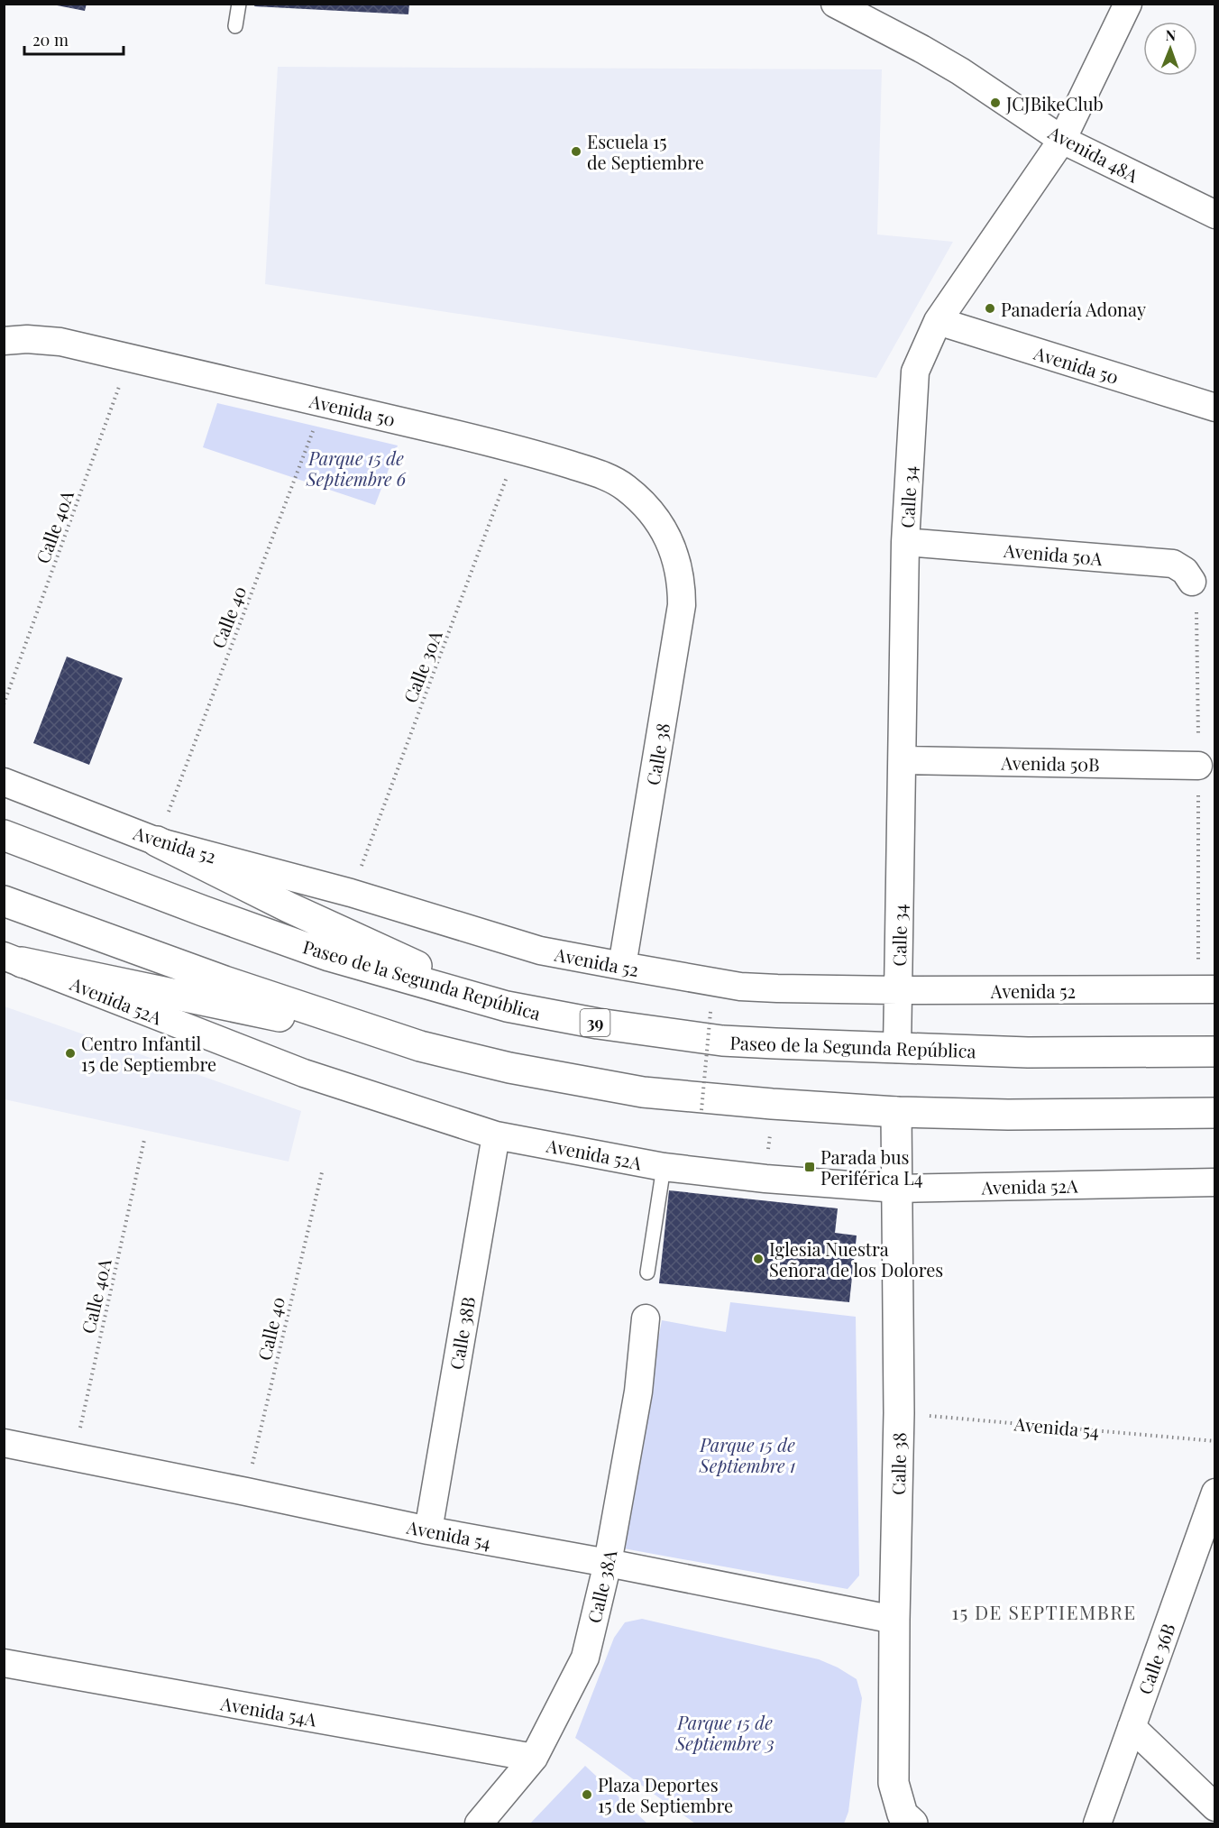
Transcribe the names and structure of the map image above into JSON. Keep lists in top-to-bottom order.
{
  "streets": {
    "main road": ["Calle 38", "Paseo de la Segunda República", "39"],
    "street": [
      "Avenida 48A",
      "Avenida 50",
      "Calle 34",
      "Avenida 50A",
      "Avenida 50B",
      "Avenida 52",
      "Avenida 52A",
      "Calle 38B",
      "Avenida 54",
      "Calle 38A",
      "Calle 36B",
      "Avenida 54A"
    ],
    "path": ["Calle 40A", "Calle 40", "Calle 30A"]
  },
  "crossings": [
    ["Avenida 48A", "Calle 34"],
    ["Avenida 50", "Calle 34"],
    ["Avenida 50", "Calle 40A"],
    ["Avenida 50", "Calle 40"],
    ["Avenida 50", "Calle 30A"],
    ["Avenida 50", "Calle 38"],
    ["Calle 34", "Avenida 50A"],
    ["Calle 34", "Avenida 50B"],
    ["Calle 34", "Avenida 52"],
    ["Calle 34", "Paseo de la Segunda República"],
    ["Calle 40A", "Avenida 54"],
    ["Calle 40", "Avenida 52"],
    ["Calle 40", "Avenida 54"],
    ["Calle 30A", "Avenida 52"],
    ["Calle 38", "Avenida 52"],
    ["Calle 38", "Avenida 52A"],
    ["Calle 38", "Avenida 54"],
    ["Avenida 52A", "Calle 38B"],
    ["Calle 38B", "Avenida 54"],
    ["Avenida 54", "Calle 38A"],
    ["Calle 38A", "Avenida 54A"]
  ],
  "districts": ["15 DE SEPTIEMBRE"],
  "parks": ["Parque 15 de Septiembre 6", "Parque 15 de Septiembre 1", "Parque 15 de Septiembre 3"],
  "places": {
    "other": [
      "JCJBikeClub",
      "Escuela 15 de Septiembre",
      "Panadería Adonay",
      "Centro Infantil 15 de Septiembre",
      "Iglesia Nuestra Señora de los Dolores",
      "Plaza Deportes 15 de Septiembre"
    ],
    "transit": ["Parada bus Periférica L4"]
  },
  "scale_bar": "20 m",
  "north": "top"
}
